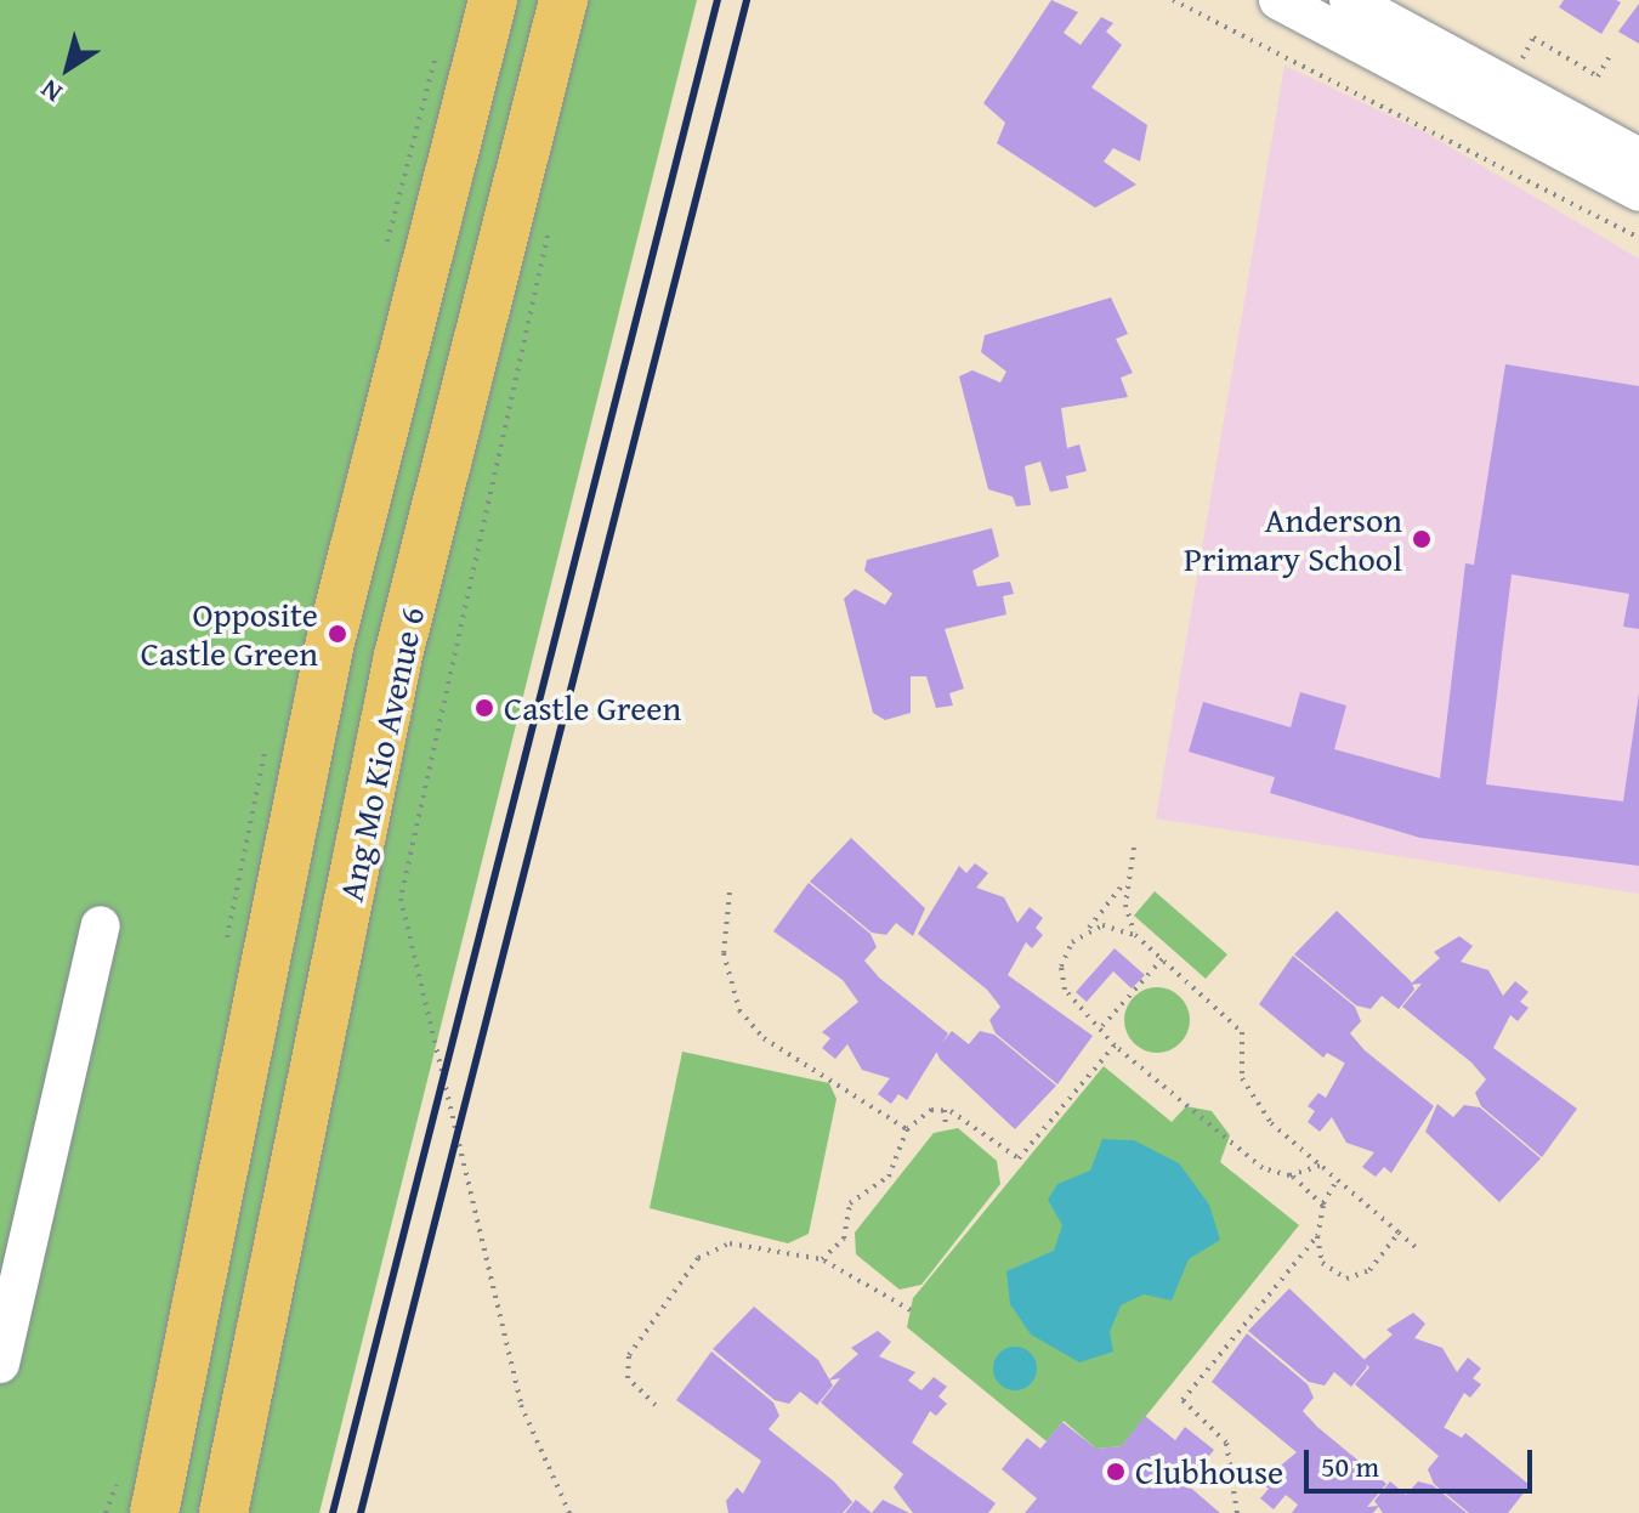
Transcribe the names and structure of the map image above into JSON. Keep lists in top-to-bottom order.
{
  "streets": {
    "main road": ["Ang Mo Kio Avenue 6"]
  },
  "places": [
    "Anderson Primary School",
    "Opposite Castle Green",
    "Castle Green",
    "Clubhouse"
  ],
  "scale_bar": "50 m",
  "north": "bottom left"
}
